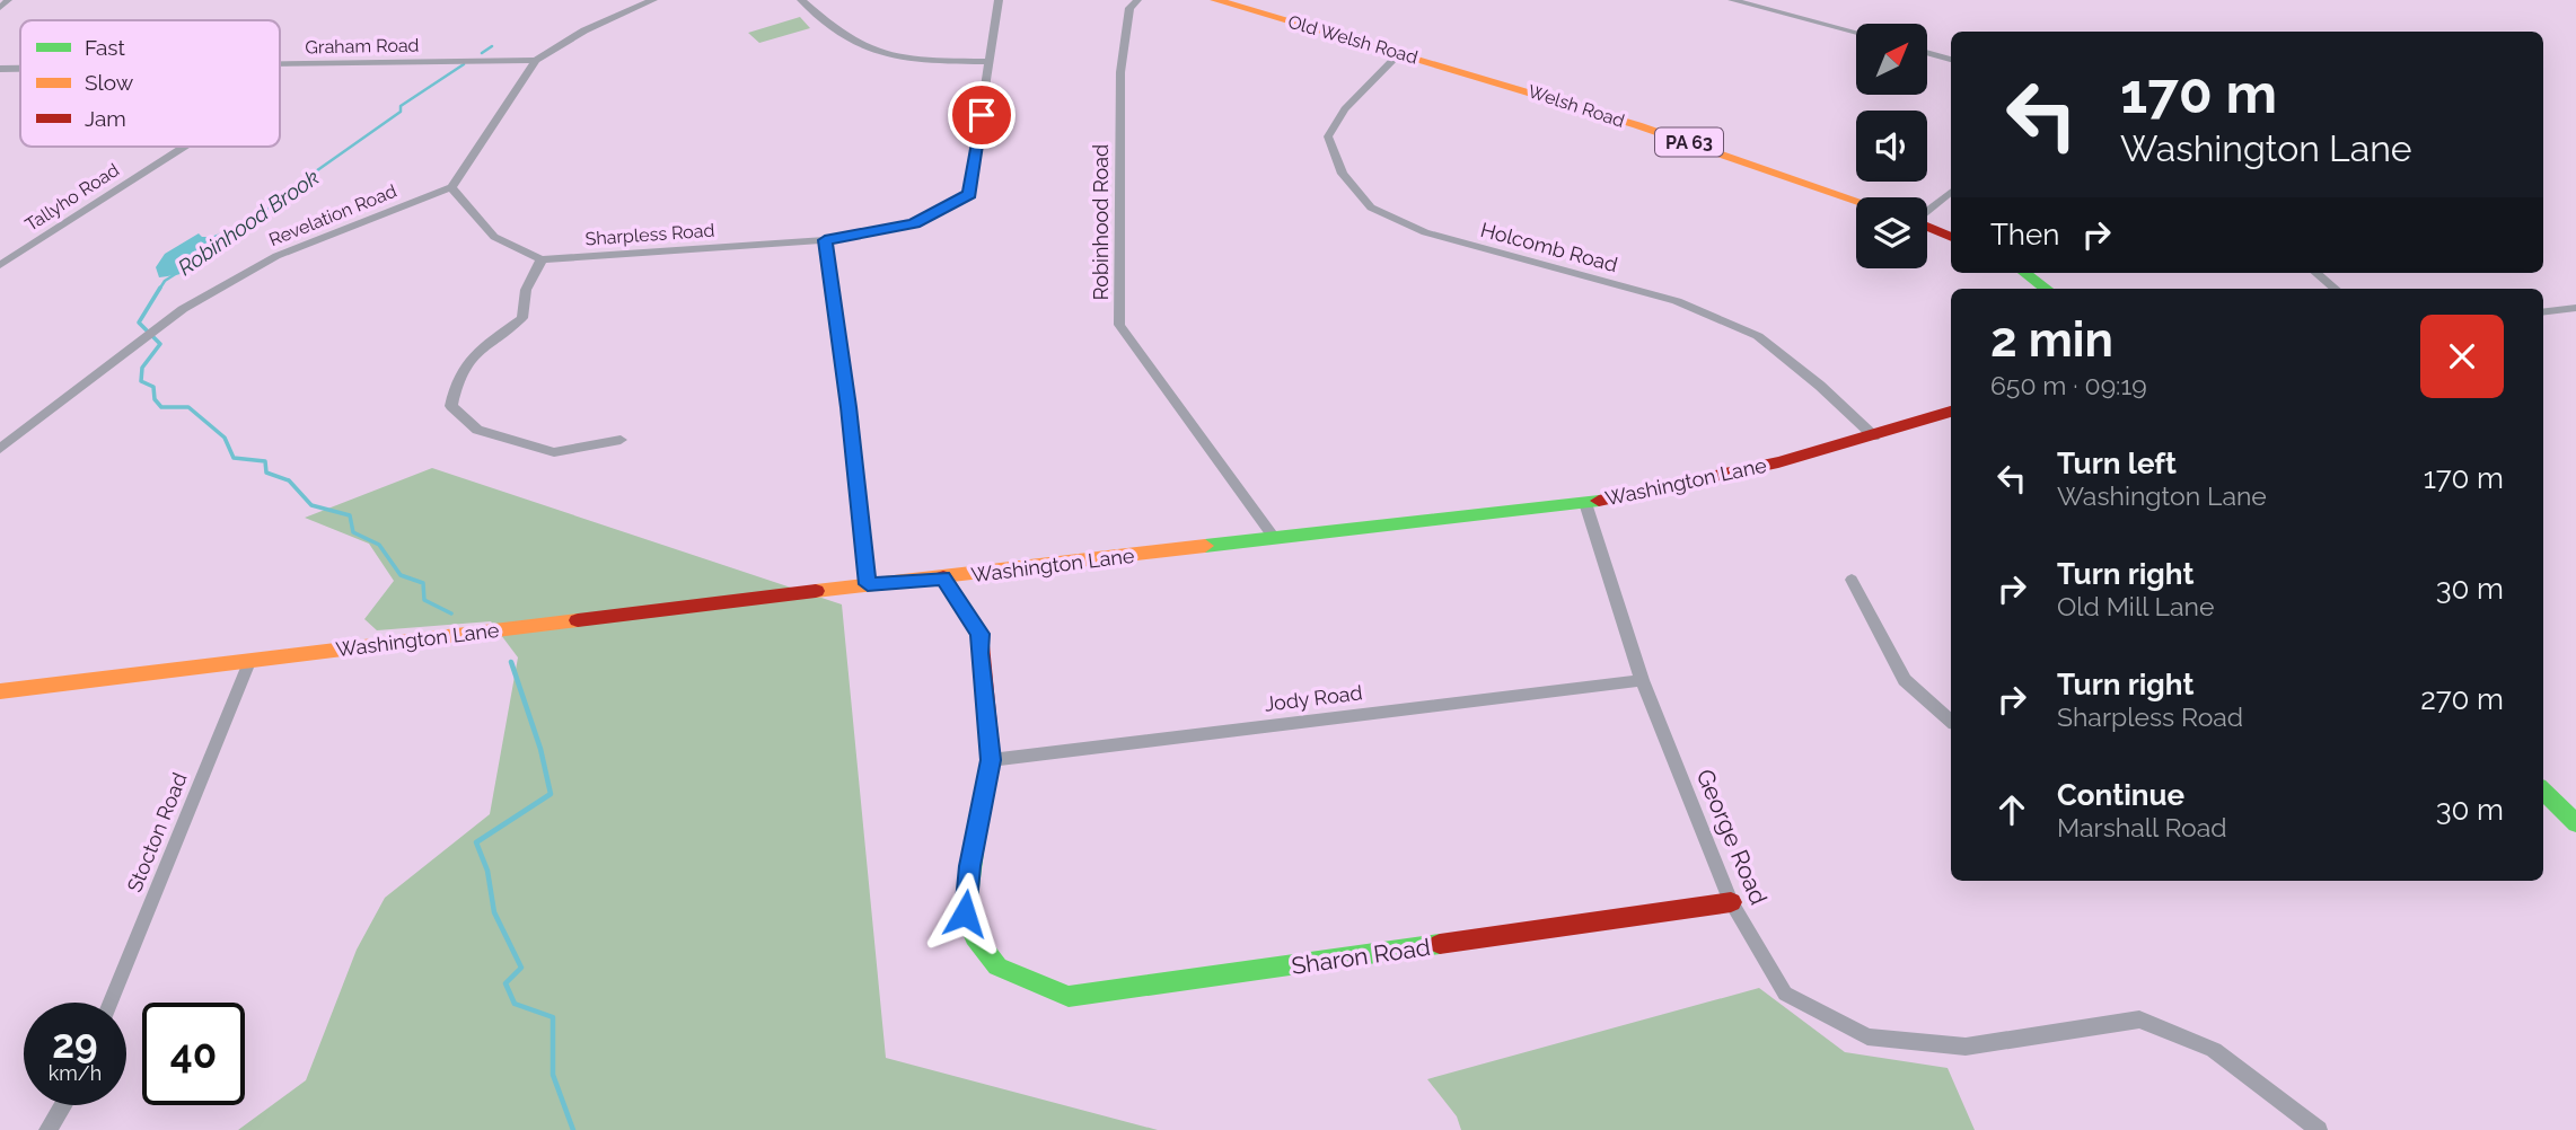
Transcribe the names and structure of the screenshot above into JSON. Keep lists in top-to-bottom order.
{
  "streets": {
    "street": [
      "Old Welsh Road",
      "Graham Road",
      "Welsh Road",
      "PA 63",
      "Tallyho Road",
      "Revelation Road",
      "Robinhood Road",
      "Sharpless Road",
      "Holcomb Road",
      "Washington Lane",
      "Jody Road",
      "Stocton Road",
      "George Road",
      "Sharon Road"
    ]
  },
  "crossings": [
    ["Old Welsh Road", "Welsh Road"],
    ["Old Welsh Road", "Holcomb Road"],
    ["Revelation Road", "Sharpless Road"],
    ["Robinhood Road", "Washington Lane"],
    ["Holcomb Road", "Washington Lane"],
    ["Washington Lane", "Stocton Road"],
    ["Washington Lane", "George Road"],
    ["Jody Road", "George Road"],
    ["Jody Road", "Sharon Road"],
    ["George Road", "Sharon Road"]
  ],
  "water": ["Robinhood Brook"],
  "legend": ["Fast", "Slow", "Jam"],
  "north": "top right",
  "page": {
    "turn": ["170 m", "Washington Lane"],
    "then": "Then",
    "heading": ["2 min", "650 m · 09:19"],
    "list": [
      {
        "name": "Turn left",
        "note": "Washington Lane",
        "value": "170 m"
      },
      {
        "name": "Turn right",
        "note": "Old Mill Lane",
        "value": "30 m"
      },
      {
        "name": "Turn right",
        "note": "Sharpless Road",
        "value": "270 m"
      },
      {
        "name": "Continue",
        "note": "Marshall Road",
        "value": "30 m"
      }
    ],
    "speed": "29 km/h",
    "limit": "40"
  }
}
